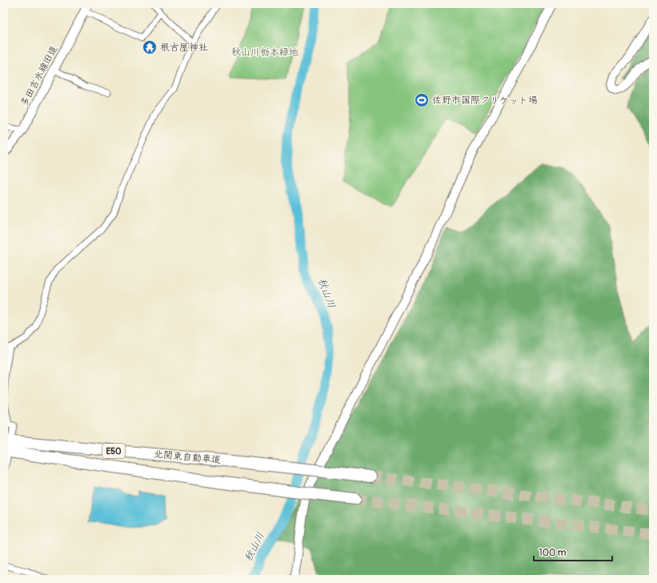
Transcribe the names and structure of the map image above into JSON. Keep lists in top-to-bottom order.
{
  "streets": {
    "highway": ["E50", "北関東自動車道"],
    "street": ["多田吉水線旧道"]
  },
  "water": ["秋山川"],
  "parks": ["秋山川栃本緑地"],
  "places": {
    "temple": ["根古屋神社"],
    "sports": ["佐野市国際クリケット場"]
  },
  "scale_bar": "100 m"
}
